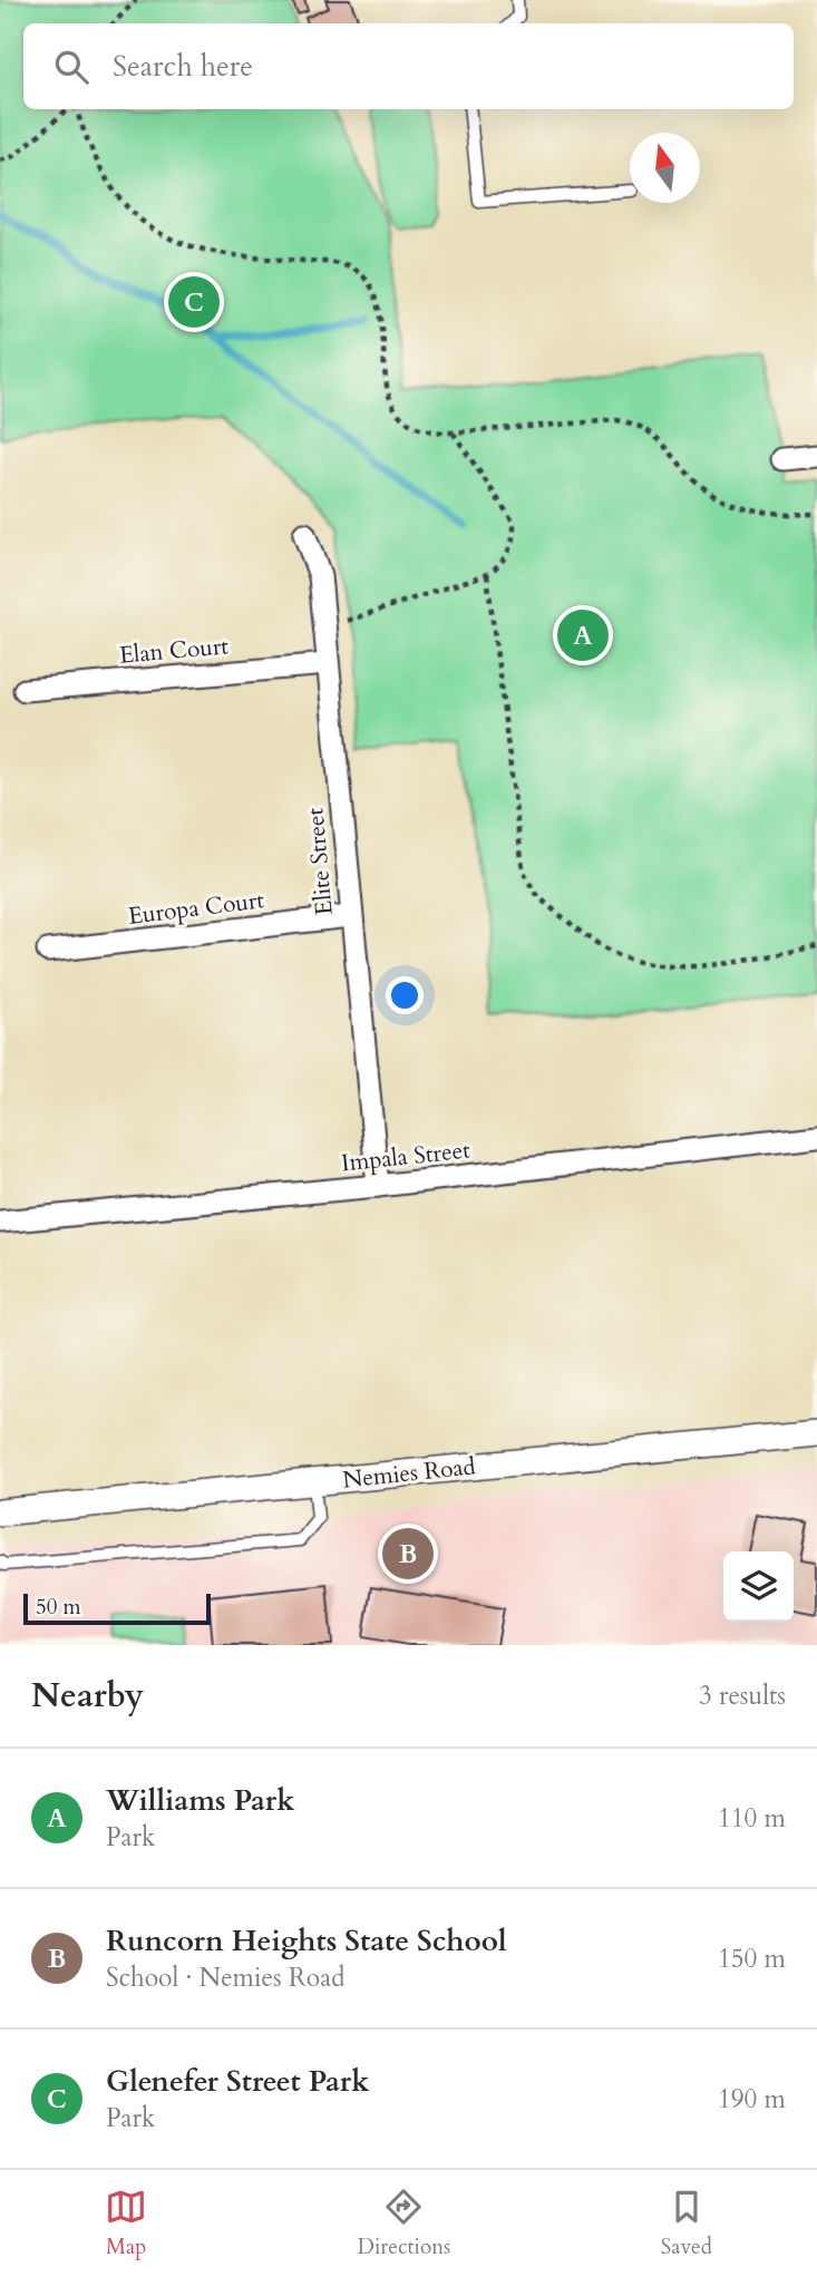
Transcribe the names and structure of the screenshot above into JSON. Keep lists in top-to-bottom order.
{
  "streets": {
    "street": [
      "Elan Court",
      "Elite Street",
      "Europa Court",
      "Impala Street",
      "Nemies Road"
    ]
  },
  "crossings": [
    ["Elan Court", "Elite Street"],
    ["Elite Street", "Europa Court"],
    ["Elite Street", "Impala Street"]
  ],
  "scale_bar": "50 m",
  "north": "top",
  "page": {
    "search": "Search here",
    "pins": ["C", "A", "B"],
    "scale": "50 m",
    "heading": ["Nearby", "3 results"],
    "list": [
      {
        "mark": "A",
        "name": "Williams Park",
        "note": "Park",
        "value": "110 m"
      },
      {
        "mark": "B",
        "name": "Runcorn Heights State School",
        "note": "School · Nemies Road",
        "value": "150 m"
      },
      {
        "mark": "C",
        "name": "Glenefer Street Park",
        "note": "Park",
        "value": "190 m"
      }
    ],
    "nav": ["Map", "Directions", "Saved"]
  }
}
